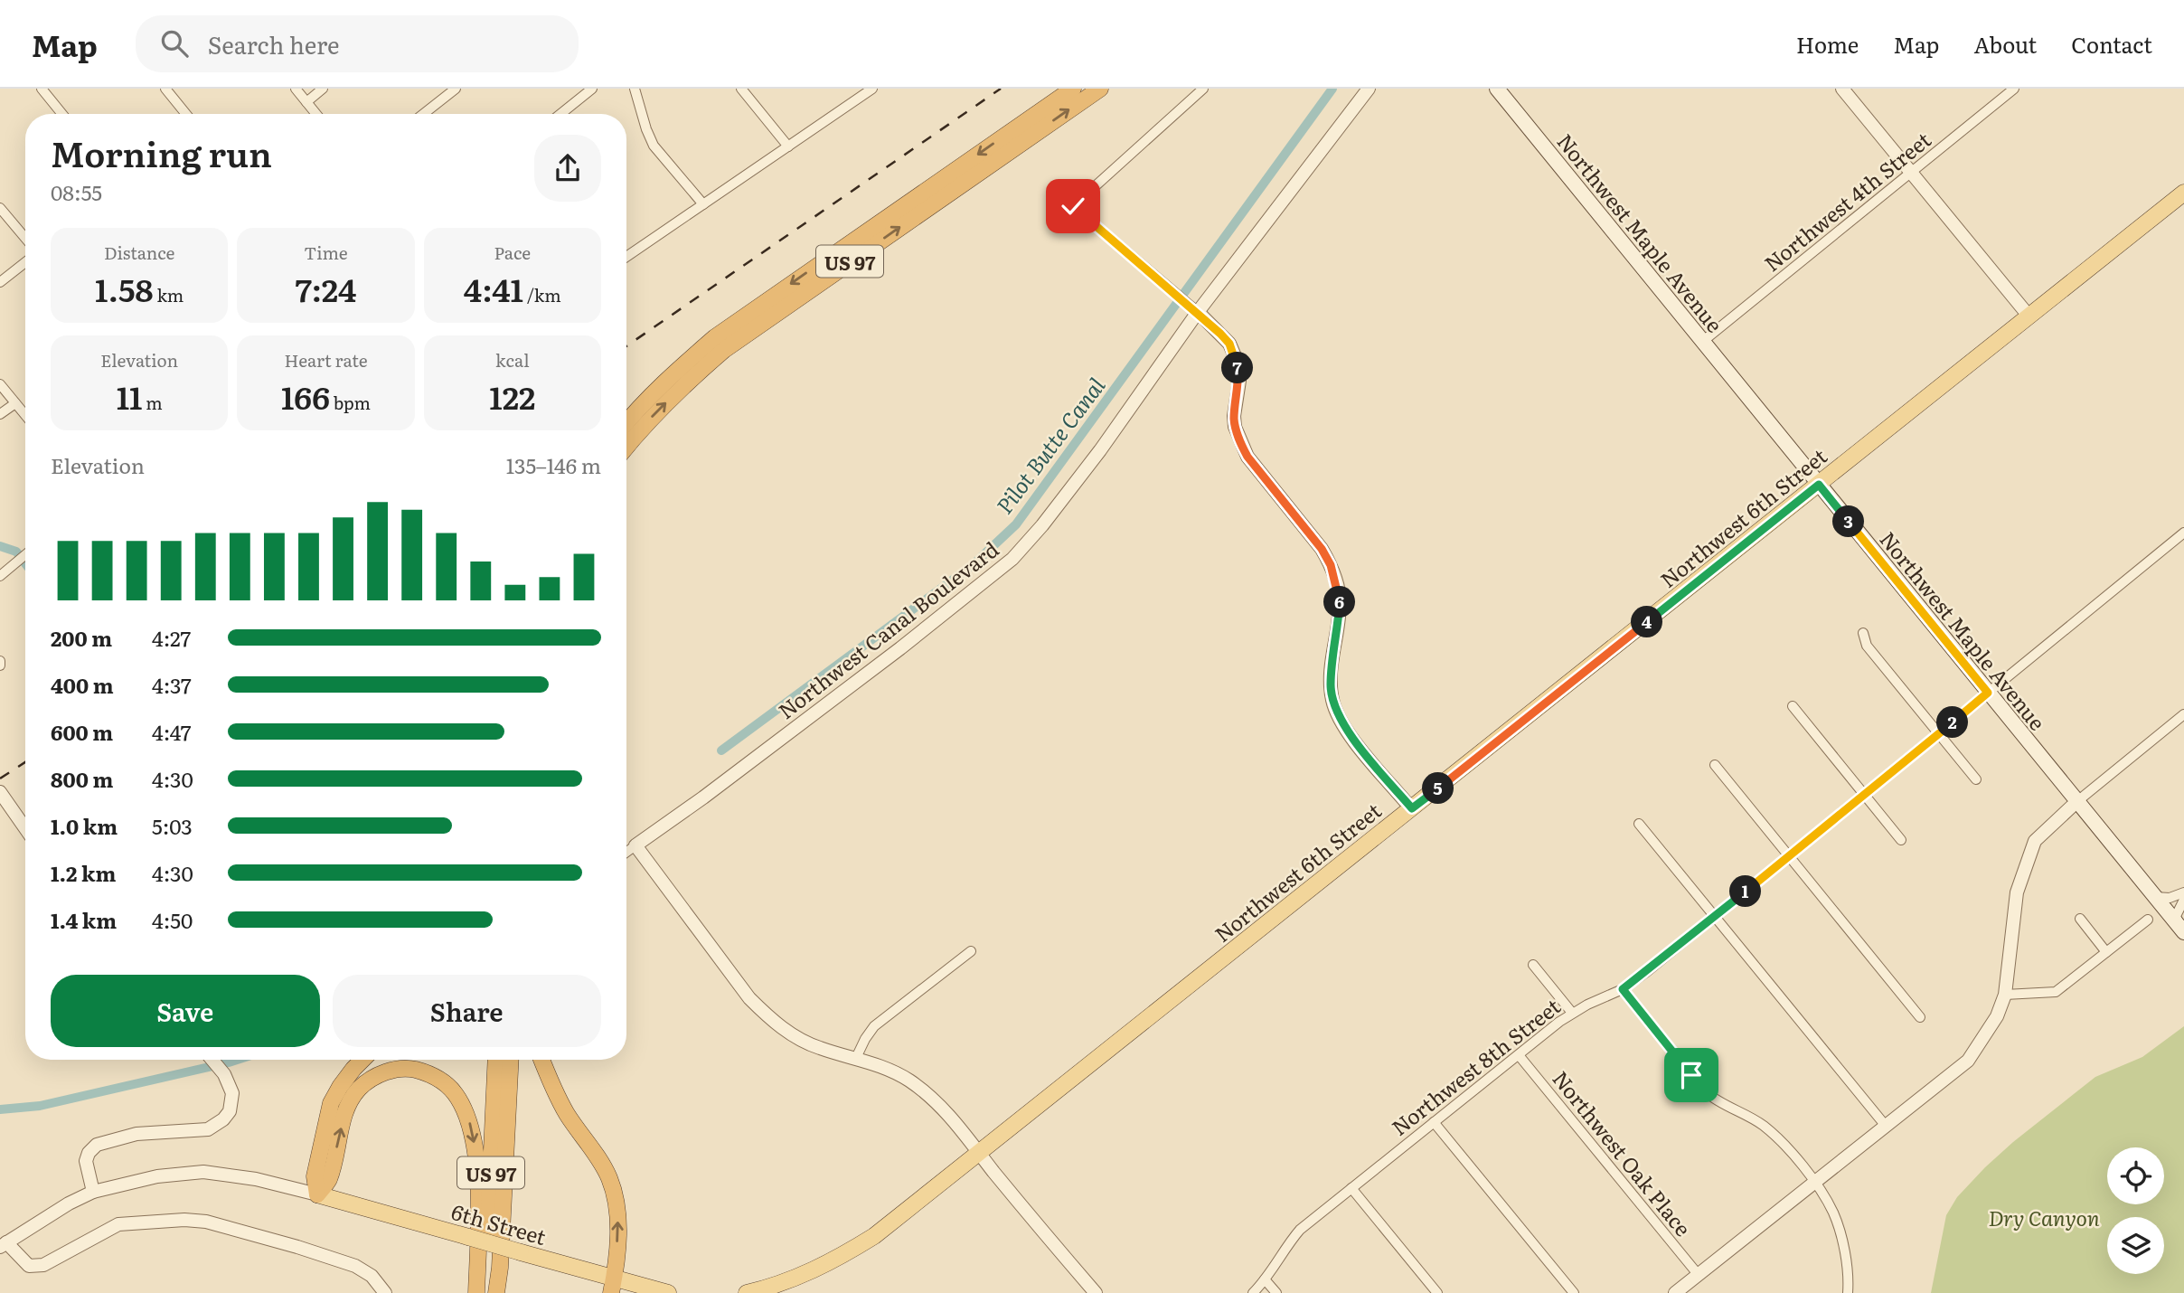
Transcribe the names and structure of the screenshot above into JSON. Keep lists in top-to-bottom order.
{
  "streets": {
    "highway": ["US 97"],
    "main road": ["Northwest Maple Avenue", "Northwest 6th Street", "6th Street"],
    "street": [
      "Northwest 4th Street",
      "Northwest Canal Boulevard",
      "Northwest 8th Street",
      "Northwest Oak Place"
    ]
  },
  "crossings": [
    ["Northwest 4th Street", "Northwest Maple Avenue"],
    ["Northwest Maple Avenue", "Northwest 6th Street"],
    ["Northwest Maple Avenue", "Northwest 8th Street"],
    ["Northwest 8th Street", "Northwest Oak Place"]
  ],
  "water": ["Pilot Butte Canal"],
  "parks": ["Dry Canyon"],
  "page": {
    "header": "Map",
    "search": "Search here",
    "nav": [
      "Home",
      "Map",
      "About",
      "Contact"
    ],
    "heading": ["Morning run", "08:55"],
    "stats": [
      ["Distance", "1.58 km"],
      ["Time", "7:24"],
      ["Pace", "4:41 /km"],
      ["Elevation", "11 m"],
      ["Heart rate", "166 bpm"],
      ["kcal", "122"]
    ],
    "pins": [
      "7",
      "3",
      "6",
      "4",
      "2",
      "5",
      "1"
    ],
    "chart": ["Elevation", "135–146 m"],
    "list": [
      {
        "name": "200 m",
        "note": "4:27"
      },
      {
        "name": "400 m",
        "note": "4:37"
      },
      {
        "name": "600 m",
        "note": "4:47"
      },
      {
        "name": "800 m",
        "note": "4:30"
      },
      {
        "name": "1.0 km",
        "note": "5:03"
      },
      {
        "name": "1.2 km",
        "note": "4:30"
      },
      {
        "name": "1.4 km",
        "note": "4:50"
      }
    ],
    "buttons": ["Save", "Share"]
  }
}
